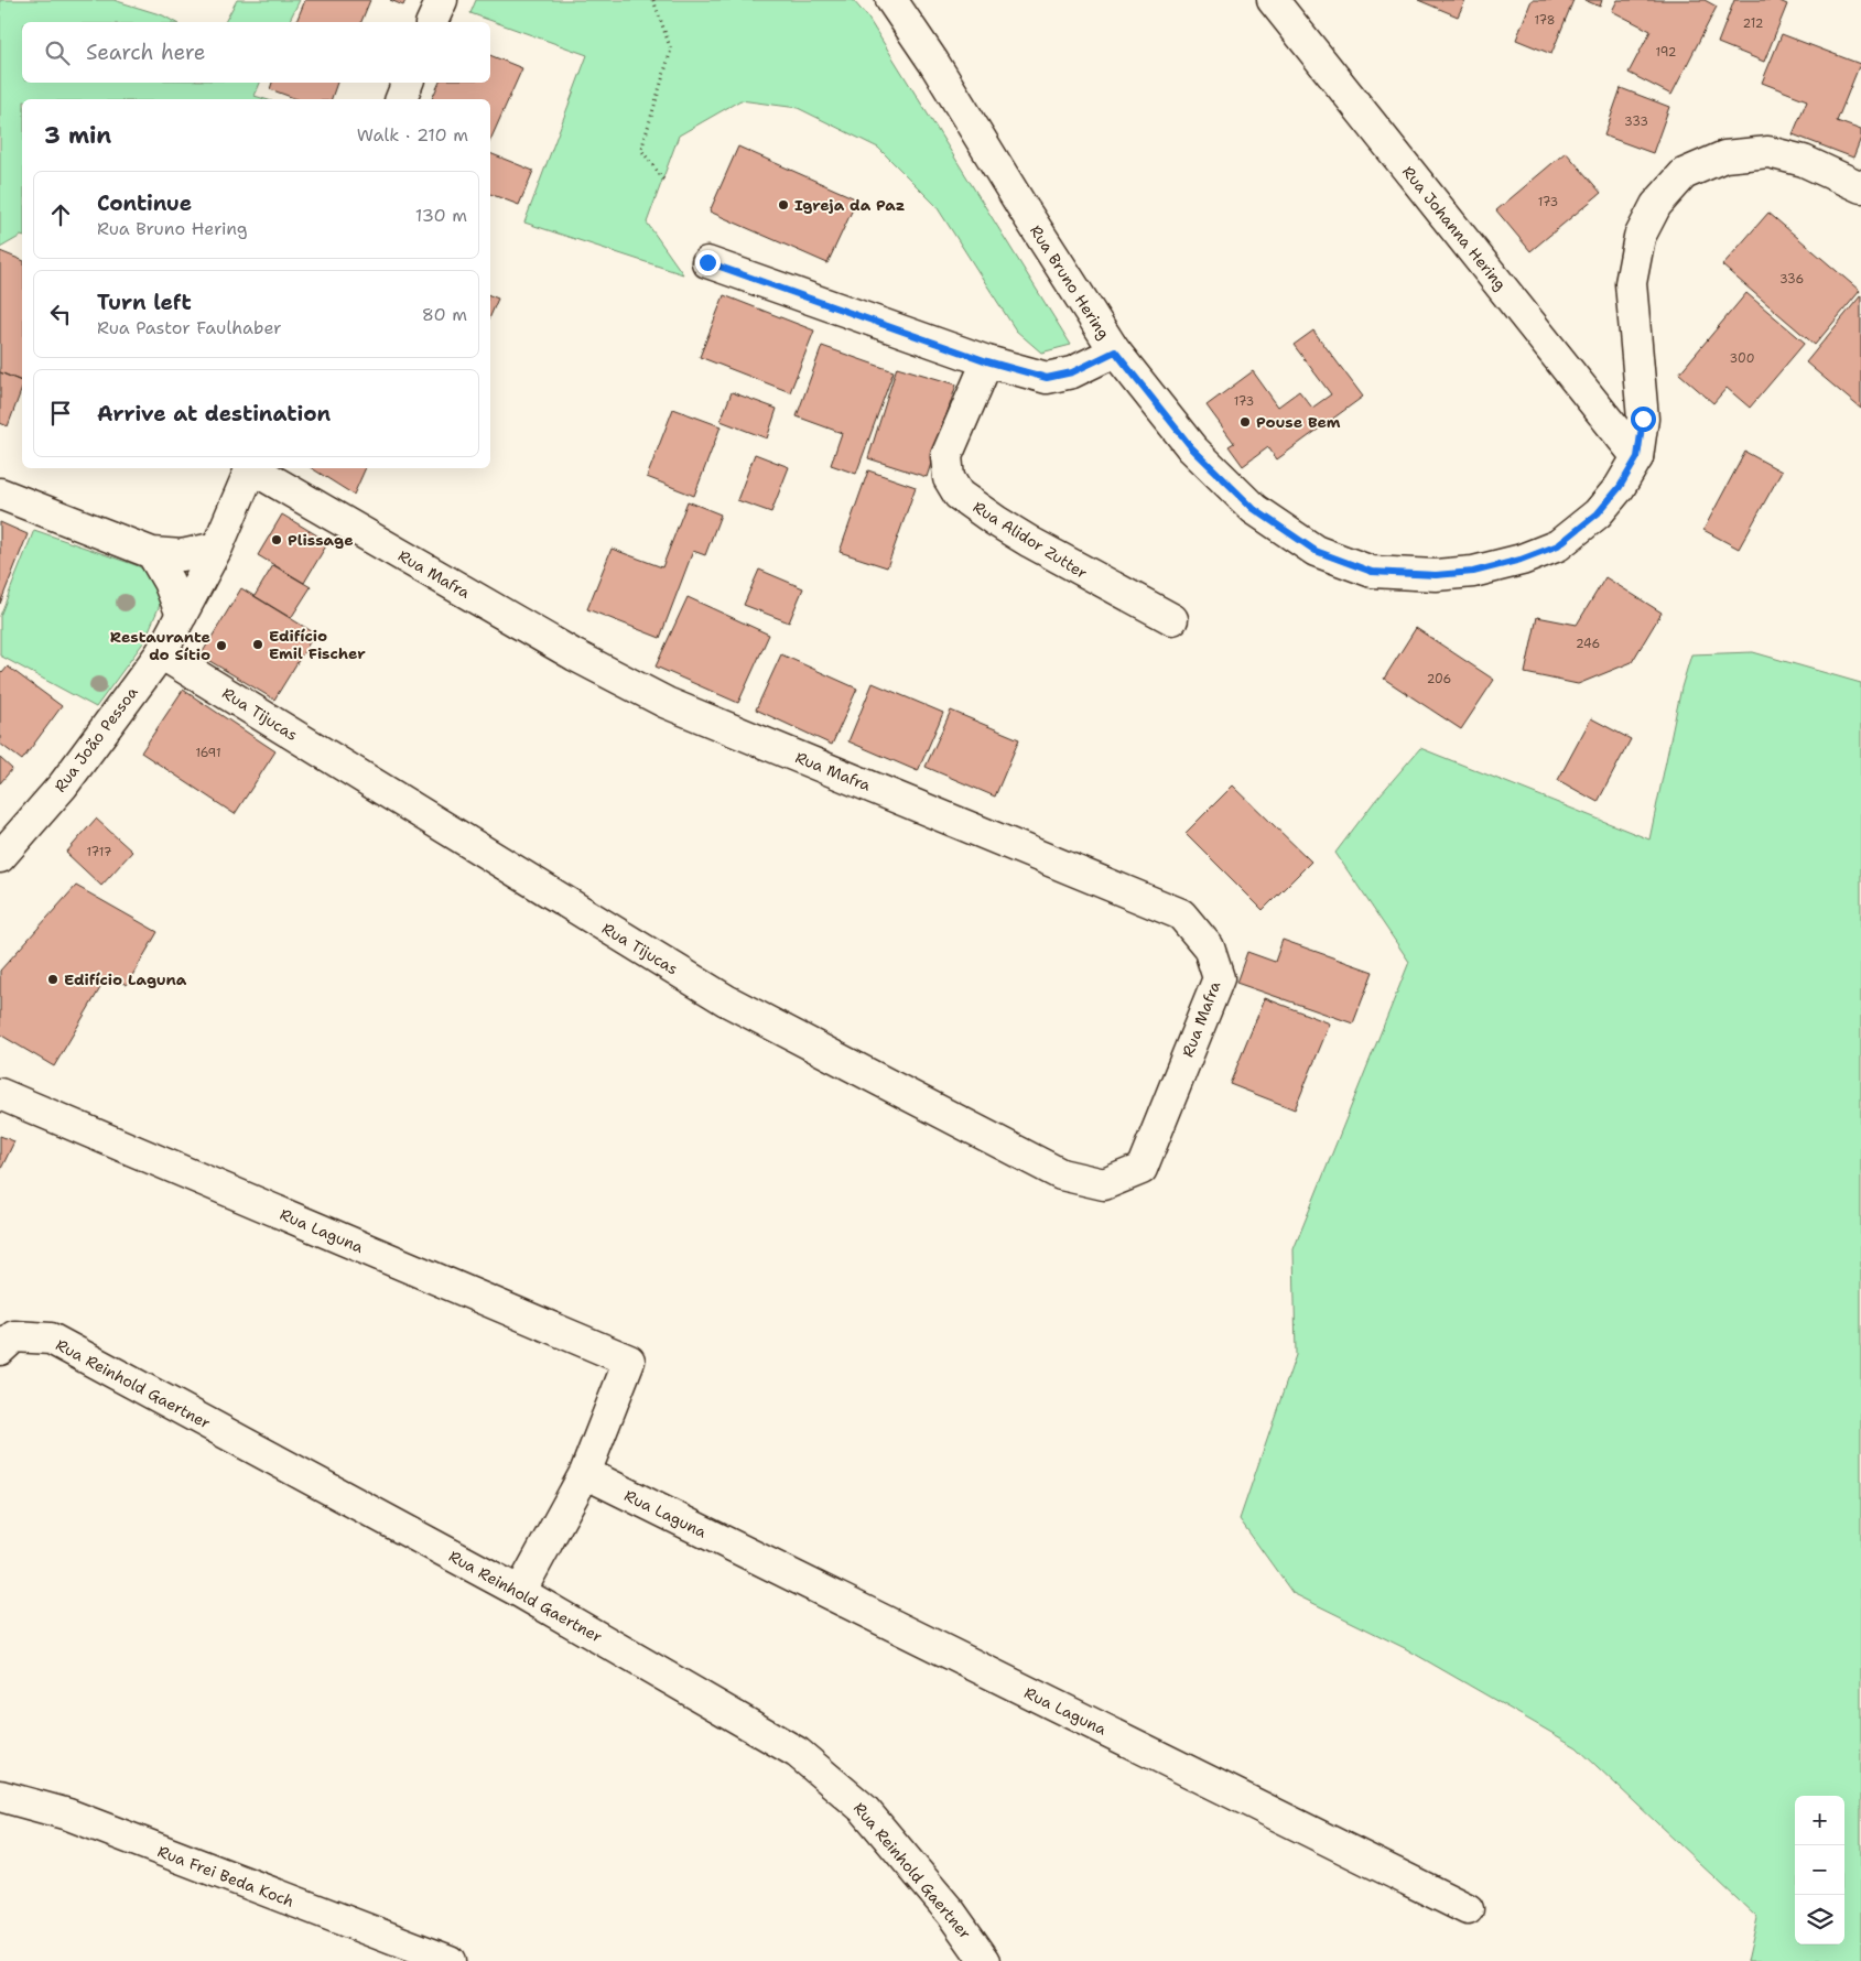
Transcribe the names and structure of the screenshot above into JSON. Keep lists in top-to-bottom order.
{
  "streets": {
    "street": [
      "Rua Johanna Hering",
      "Rua Bruno Hering",
      "Rua Alidor Zutter",
      "Rua Mafra",
      "Rua Tijucas",
      "Rua João Pessoa",
      "Rua Laguna",
      "Rua Reinhold Gaertner",
      "Rua Frei Beda Koch"
    ]
  },
  "crossings": [
    ["Rua Johanna Hering", "Rua Bruno Hering"],
    ["Rua Mafra", "Rua Tijucas"],
    ["Rua Tijucas", "Rua João Pessoa"]
  ],
  "places": [
    "Igreja da Paz",
    "Pouse Bem",
    "Plissage",
    "Edifício Emil Fischer",
    "Restaurante do Sítio",
    "Edifício Laguna"
  ],
  "house_numbers": [
    "178",
    "212",
    "192",
    "333",
    "173",
    "336",
    "300",
    "173",
    "246",
    "206",
    "1691",
    "1717"
  ],
  "page": {
    "search": "Search here",
    "heading": ["3 min", "Walk · 210 m"],
    "list": [
      ["Continue", "Rua Bruno Hering", "130 m"],
      ["Turn left", "Rua Pastor Faulhaber", "80 m"],
      "Arrive at destination"
    ],
    "map_buttons": ["+", "−"]
  }
}
